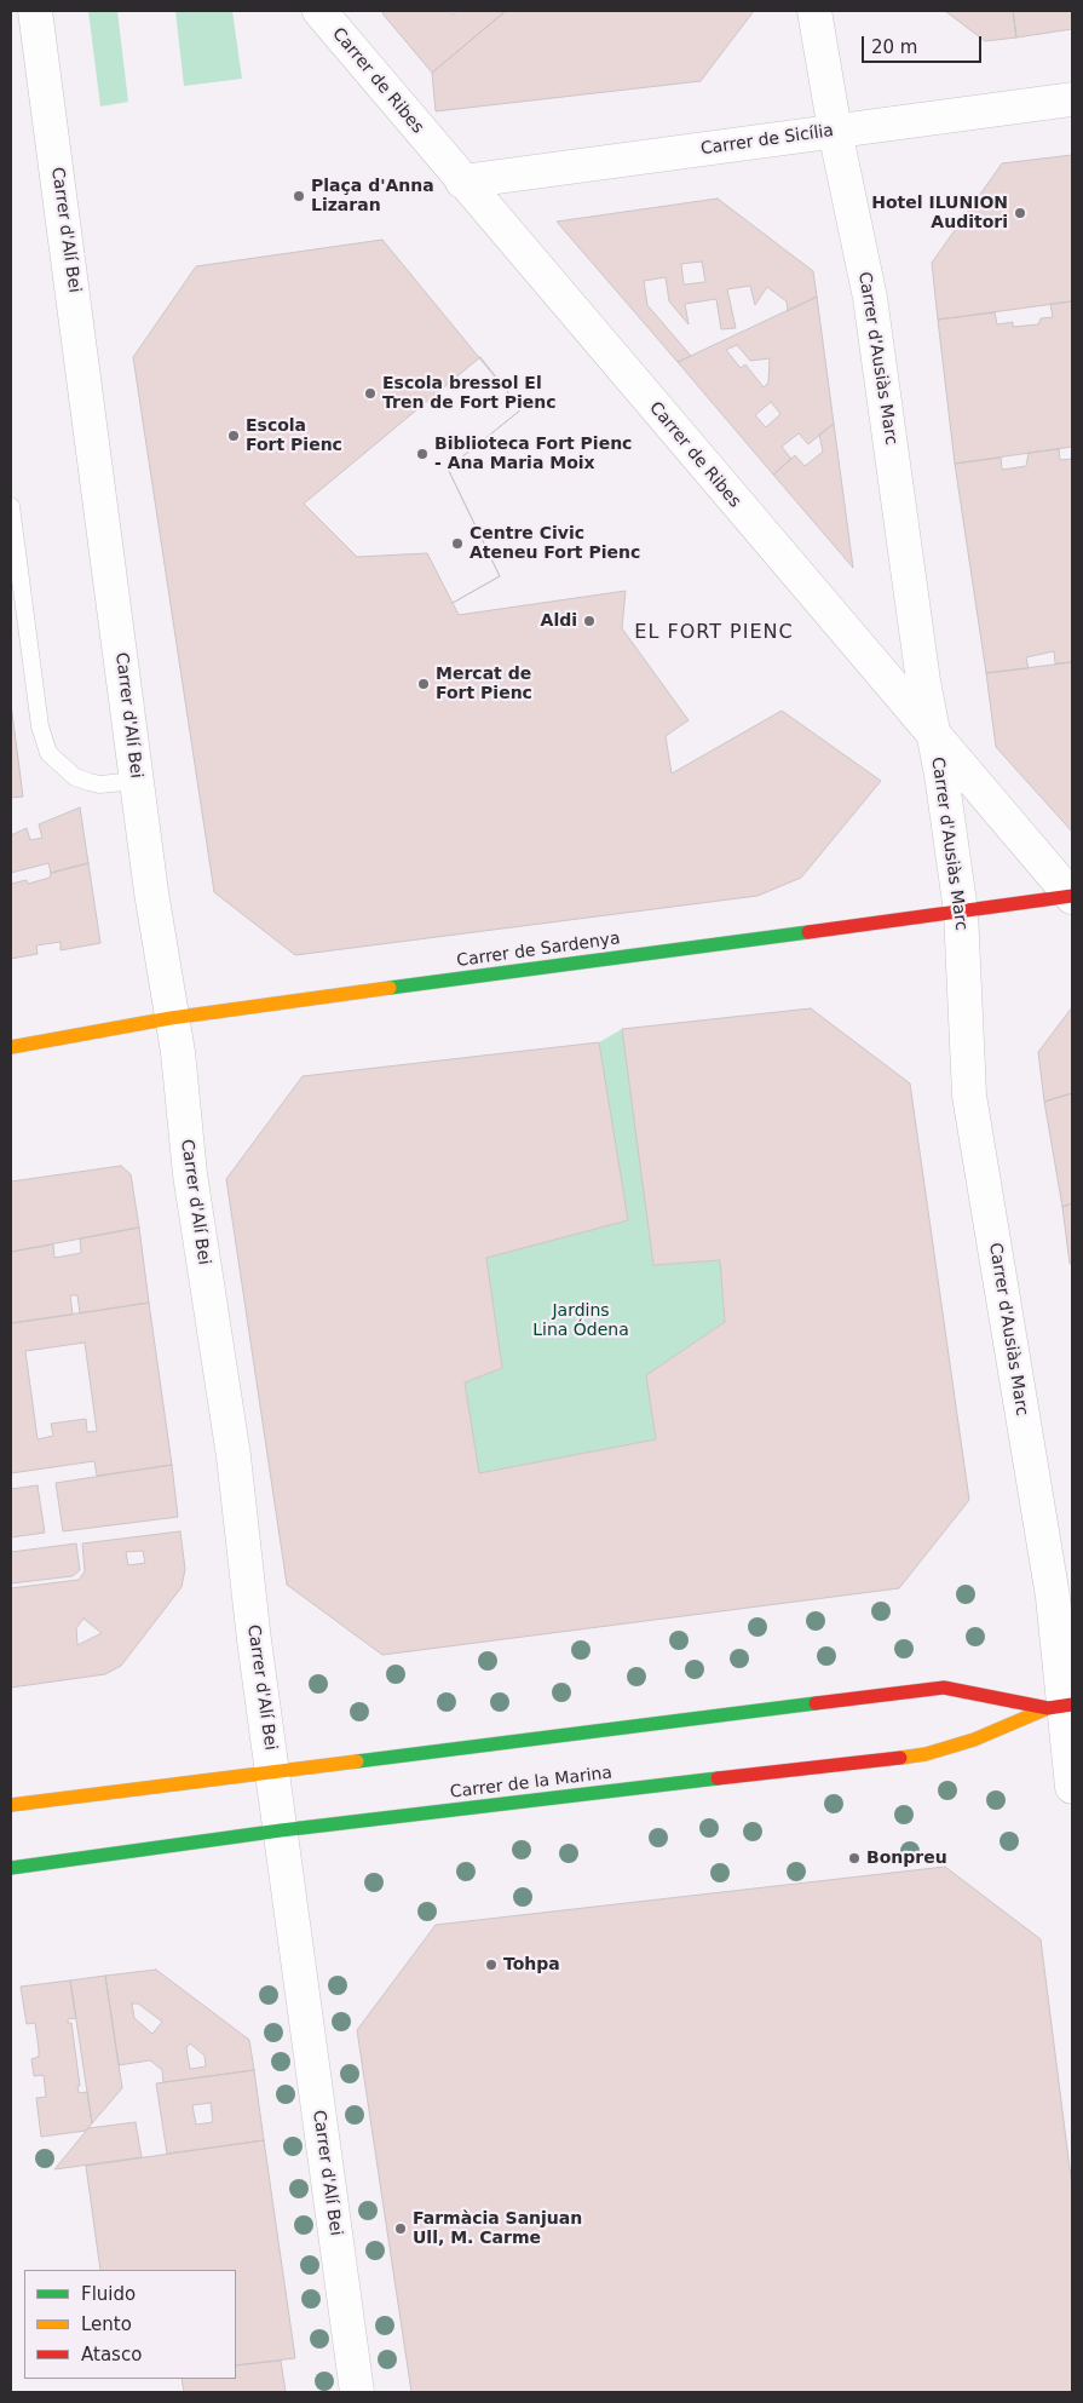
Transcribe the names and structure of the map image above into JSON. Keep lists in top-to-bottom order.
{
  "streets": {
    "street": [
      "Carrer de Ribes",
      "Carrer de Sicília",
      "Carrer d'Alí Bei",
      "Carrer d'Ausiàs Marc",
      "Carrer de Sardenya",
      "Carrer de la Marina"
    ]
  },
  "crossings": [
    ["Carrer de Ribes", "Carrer de Sicília"],
    ["Carrer de Ribes", "Carrer d'Ausiàs Marc"],
    ["Carrer de Ribes", "Carrer de Sardenya"],
    ["Carrer de Sicília", "Carrer d'Ausiàs Marc"],
    ["Carrer d'Alí Bei", "Carrer de Sardenya"],
    ["Carrer d'Alí Bei", "Carrer de la Marina"],
    ["Carrer d'Ausiàs Marc", "Carrer de Sardenya"],
    ["Carrer d'Ausiàs Marc", "Carrer de la Marina"]
  ],
  "districts": ["EL FORT PIENC"],
  "parks": ["Jardins Lina Ódena"],
  "places": [
    "Plaça d'Anna Lizaran",
    "Hotel ILUNION Auditori",
    "Escola bressol El Tren de Fort Pienc",
    "Escola Fort Pienc",
    "Biblioteca Fort Pienc - Ana Maria Moix",
    "Centre Civic Ateneu Fort Pienc",
    "Aldi",
    "Mercat de Fort Pienc",
    "Bonpreu",
    "Tohpa",
    "Farmàcia Sanjuan Ull, M. Carme"
  ],
  "legend": ["Fluido", "Lento", "Atasco"],
  "scale_bar": "20 m"
}
